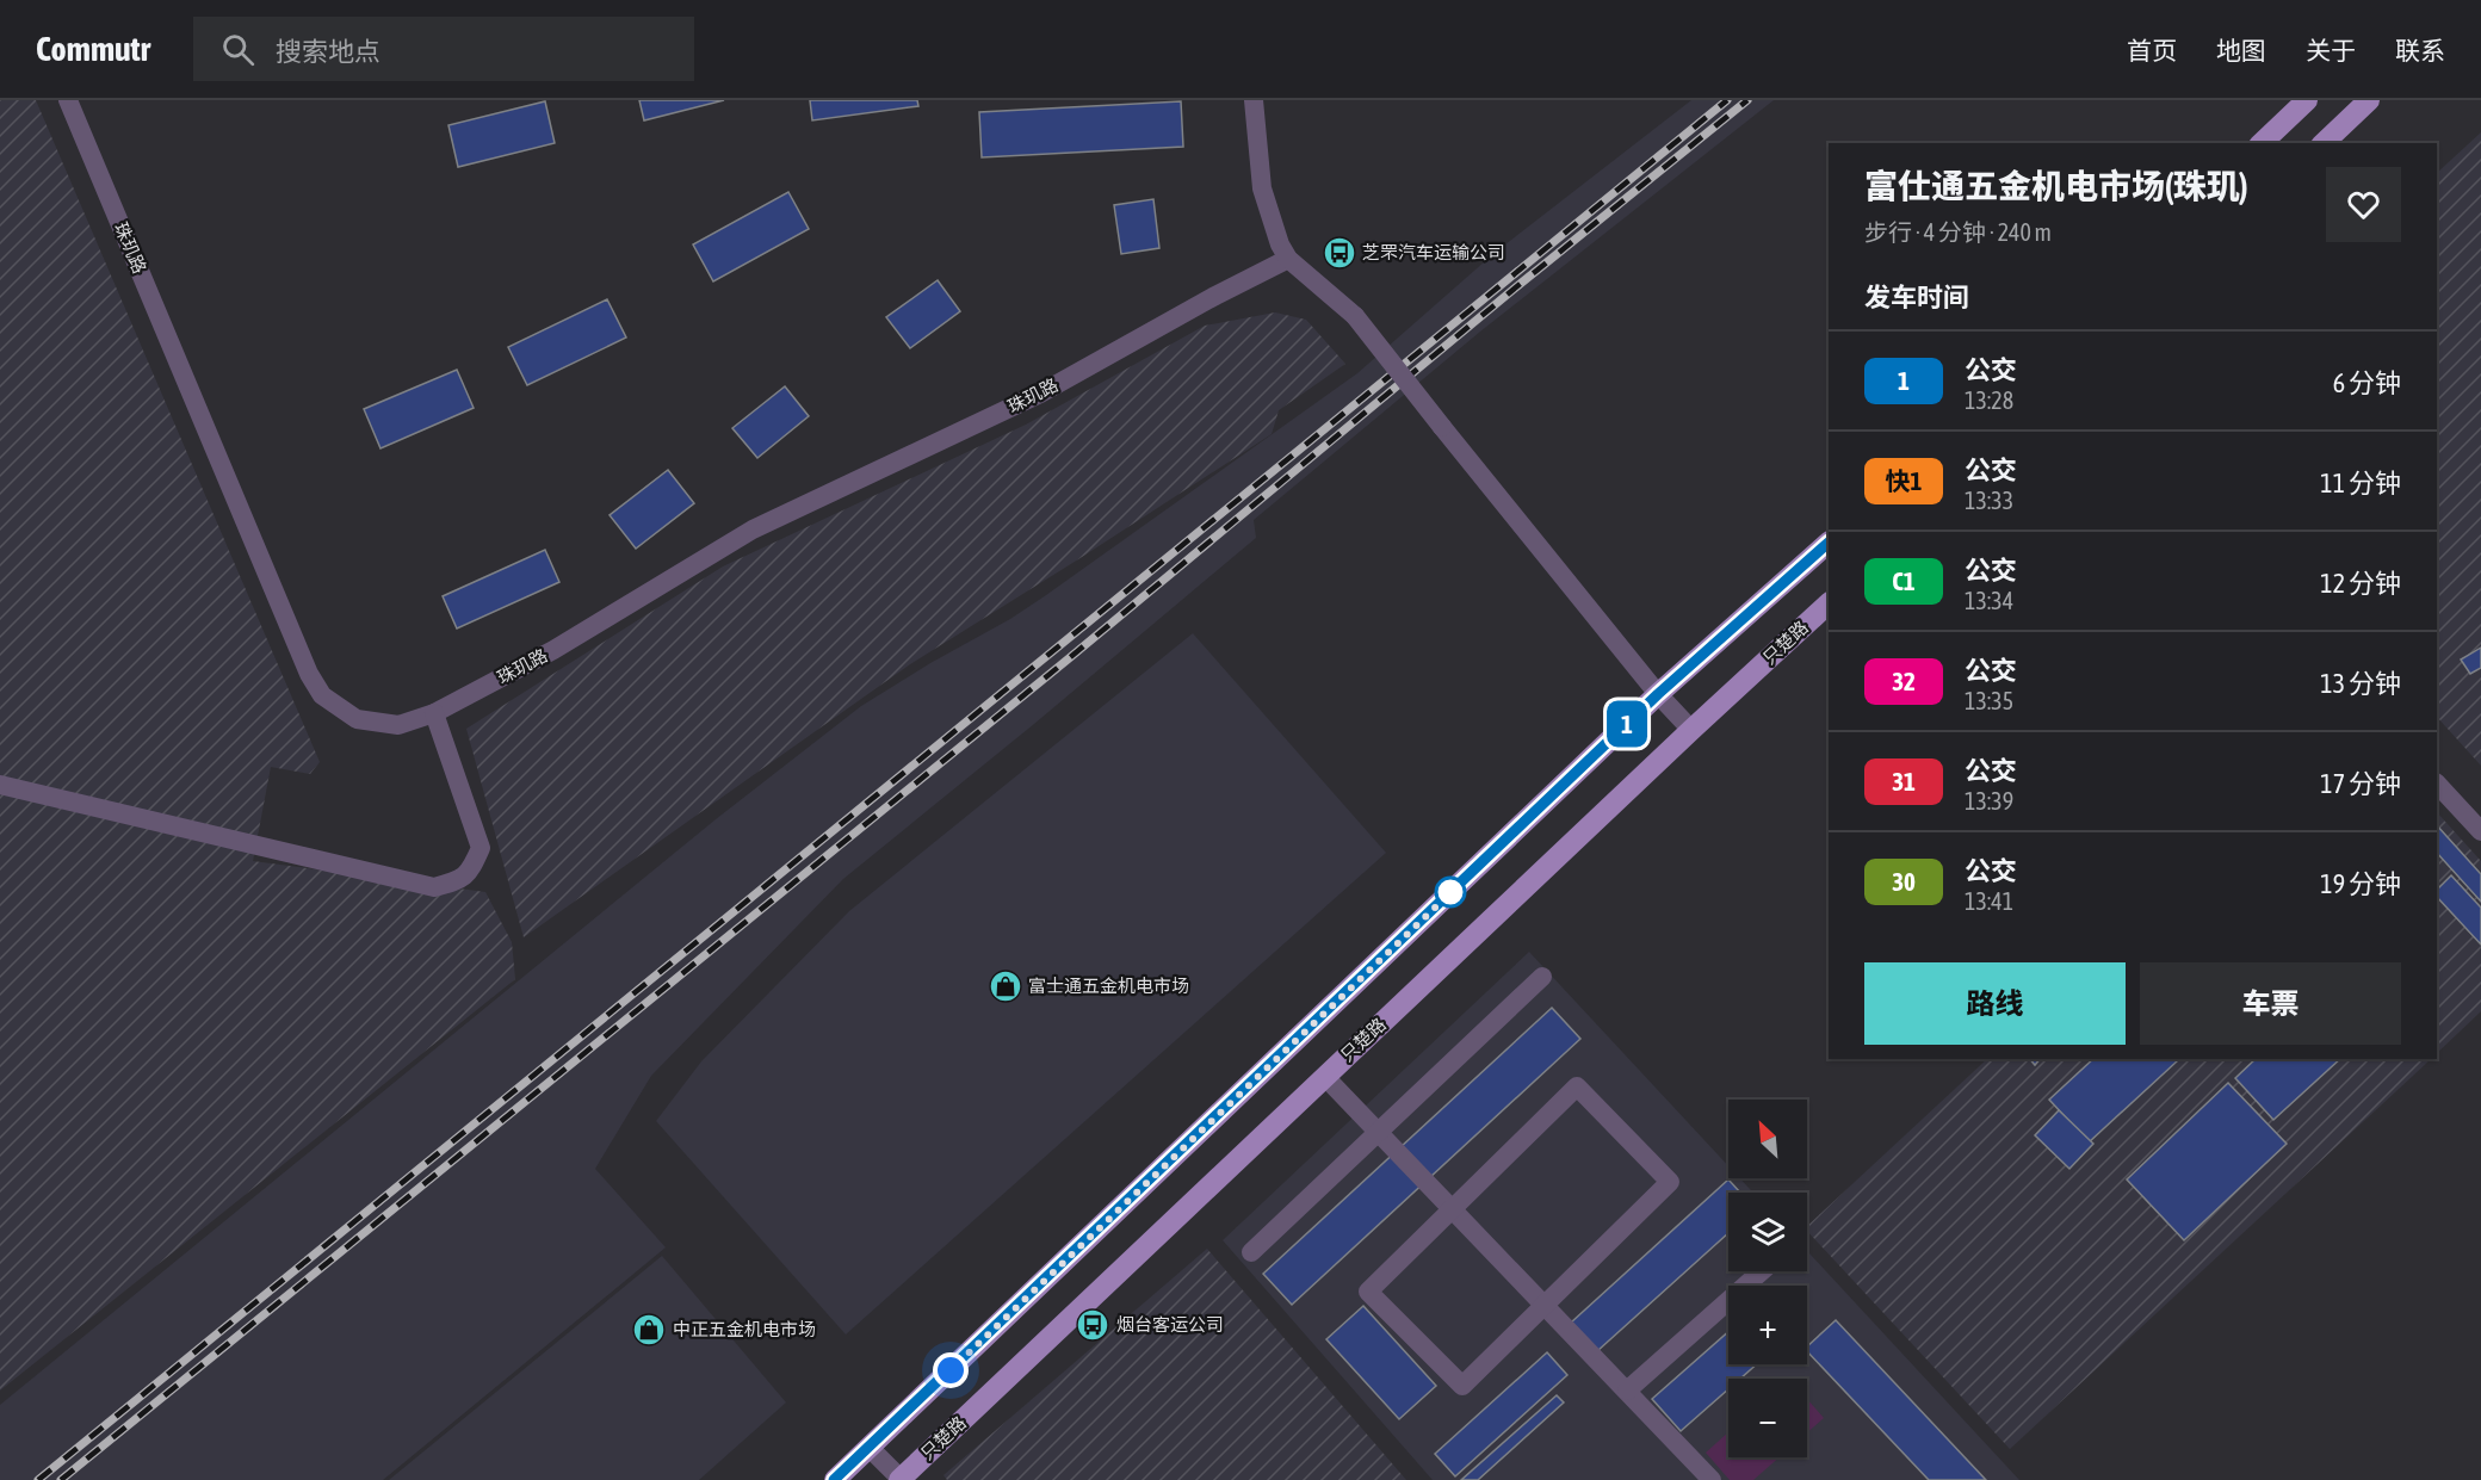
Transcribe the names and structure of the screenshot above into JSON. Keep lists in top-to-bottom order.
{
  "streets": {
    "main road": ["只楚路"],
    "street": ["珠玑路"]
  },
  "places": {
    "bus stop": ["芝罘汽车运输公司", "烟台客运公司"],
    "shop": ["富士通五金机电市场", "中正五金机电市场"]
  },
  "lines": ["bus line 1"],
  "north": "top left",
  "page": {
    "header": "Commutr",
    "search": "搜索地点",
    "nav": [
      "首页",
      "地图",
      "关于",
      "联系"
    ],
    "on_map": "1",
    "heading": [
      ["富仕通五金机电市场(珠玑)", "步行 · 4 分钟 · 240 m"],
      "发车时间"
    ],
    "list": [
      {
        "mark": "1",
        "name": "公交",
        "note": "13:28",
        "value": "6 分钟"
      },
      {
        "mark": "快1",
        "name": "公交",
        "note": "13:33",
        "value": "11 分钟"
      },
      {
        "mark": "C1",
        "name": "公交",
        "note": "13:34",
        "value": "12 分钟"
      },
      {
        "mark": "32",
        "name": "公交",
        "note": "13:35",
        "value": "13 分钟"
      },
      {
        "mark": "31",
        "name": "公交",
        "note": "13:39",
        "value": "17 分钟"
      },
      {
        "mark": "30",
        "name": "公交",
        "note": "13:41",
        "value": "19 分钟"
      }
    ],
    "buttons": ["路线", "车票"],
    "map_buttons": ["+", "−"]
  }
}
